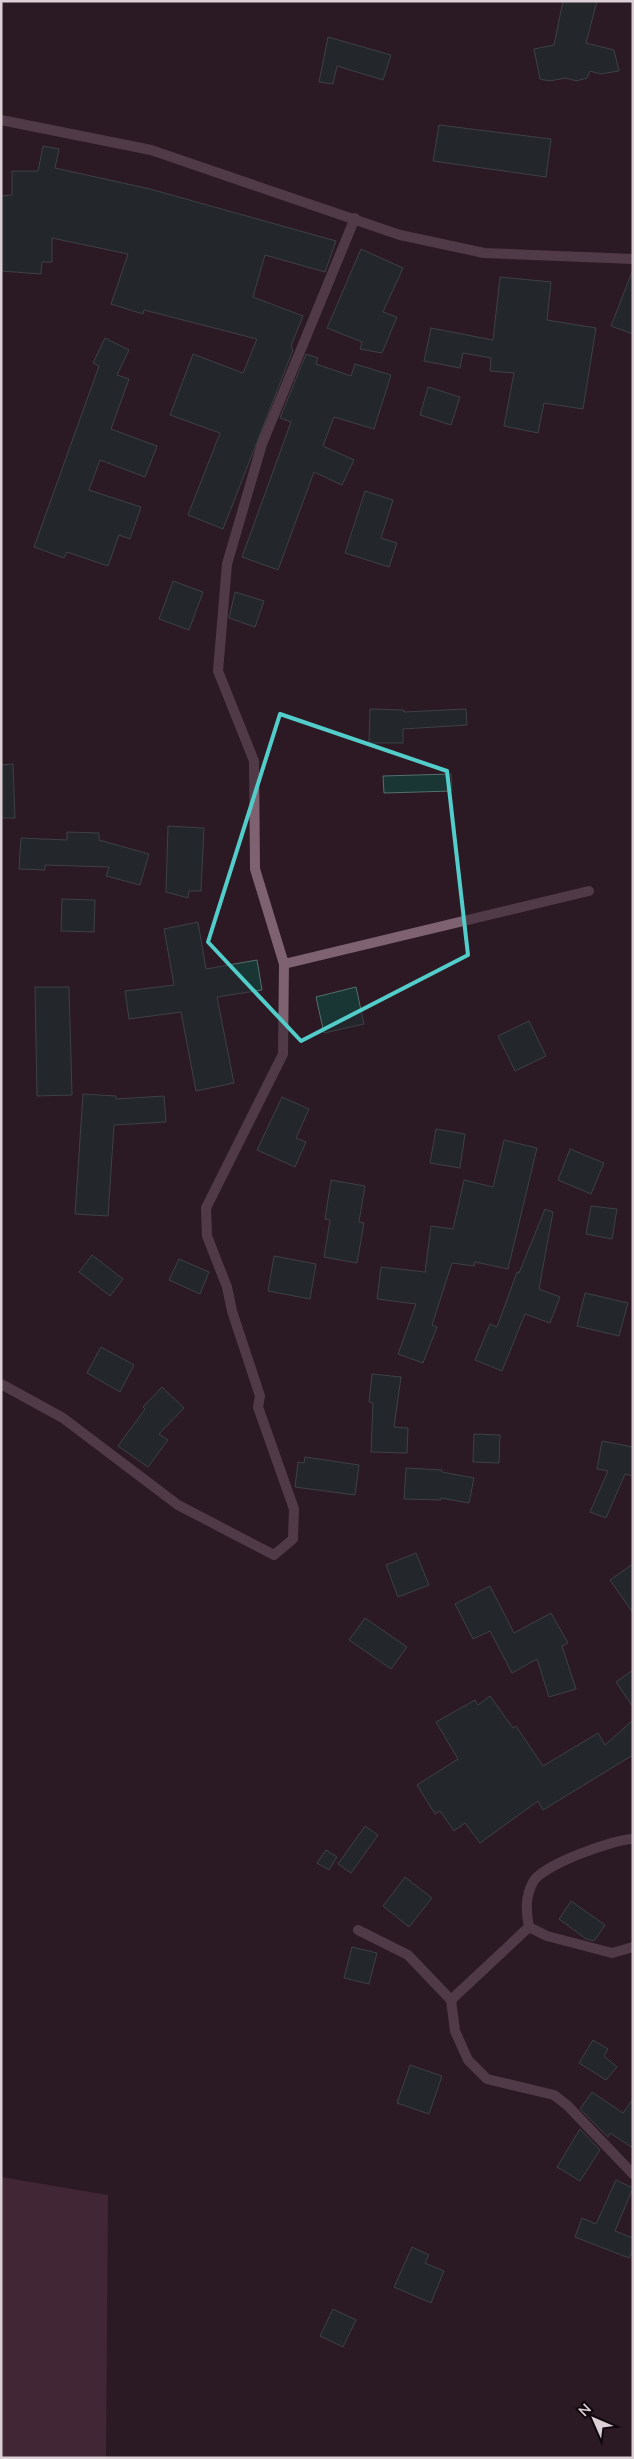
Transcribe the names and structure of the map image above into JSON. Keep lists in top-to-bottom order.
{
  "north": "top left"
}
